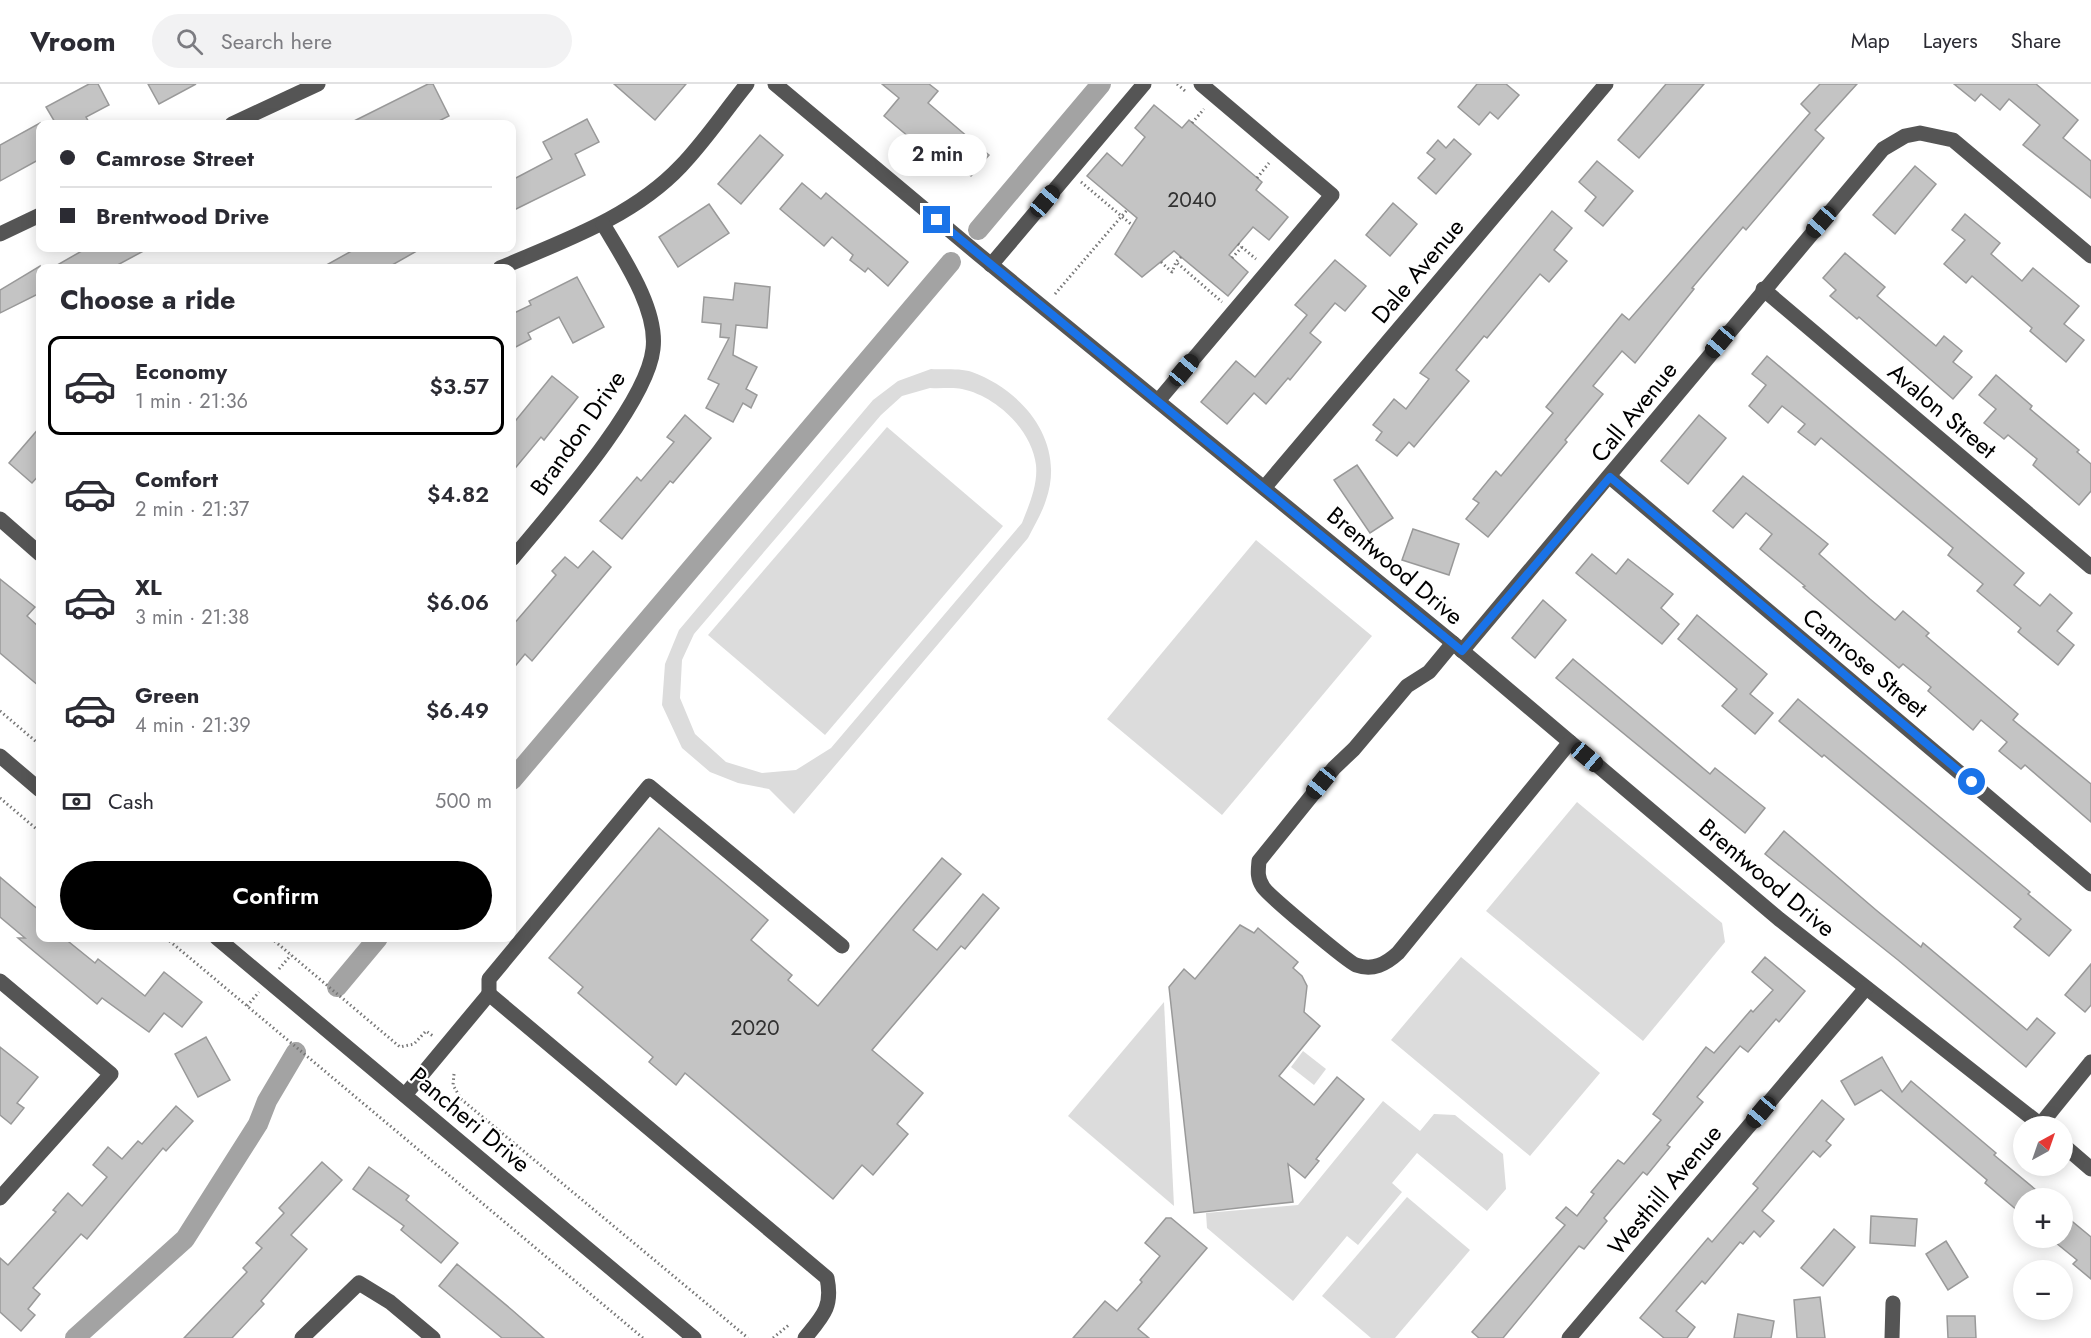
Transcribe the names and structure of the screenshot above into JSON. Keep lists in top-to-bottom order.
{
  "streets": {
    "street": [
      "Dale Avenue",
      "Avalon Street",
      "Call Avenue",
      "Brandon Drive",
      "Brentwood Drive",
      "Camrose Street",
      "Pancheri Drive",
      "Westhill Avenue"
    ]
  },
  "crossings": [
    ["Dale Avenue", "Brentwood Drive"],
    ["Avalon Street", "Call Avenue"],
    ["Call Avenue", "Brentwood Drive"],
    ["Call Avenue", "Camrose Street"],
    ["Brentwood Drive", "Westhill Avenue"]
  ],
  "house_numbers": ["2040", "2020"],
  "north": "top right",
  "page": {
    "header": "Vroom",
    "search": "Search here",
    "nav": ["Map", "Layers", "Share"],
    "banner": ["Camrose Street", "Brentwood Drive"],
    "bubble": "2 min",
    "heading": "Choose a ride",
    "list": [
      {
        "name": "Economy",
        "note": "1 min · 21:36",
        "value": "$3.57"
      },
      {
        "name": "Comfort",
        "note": "2 min · 21:37",
        "value": "$4.82"
      },
      {
        "name": "XL",
        "note": "3 min · 21:38",
        "value": "$6.06"
      },
      {
        "name": "Green",
        "note": "4 min · 21:39",
        "value": "$6.49"
      }
    ],
    "pay": ["Cash", "500 m"],
    "buttons": "Confirm",
    "map_buttons": ["+", "−"]
  }
}
